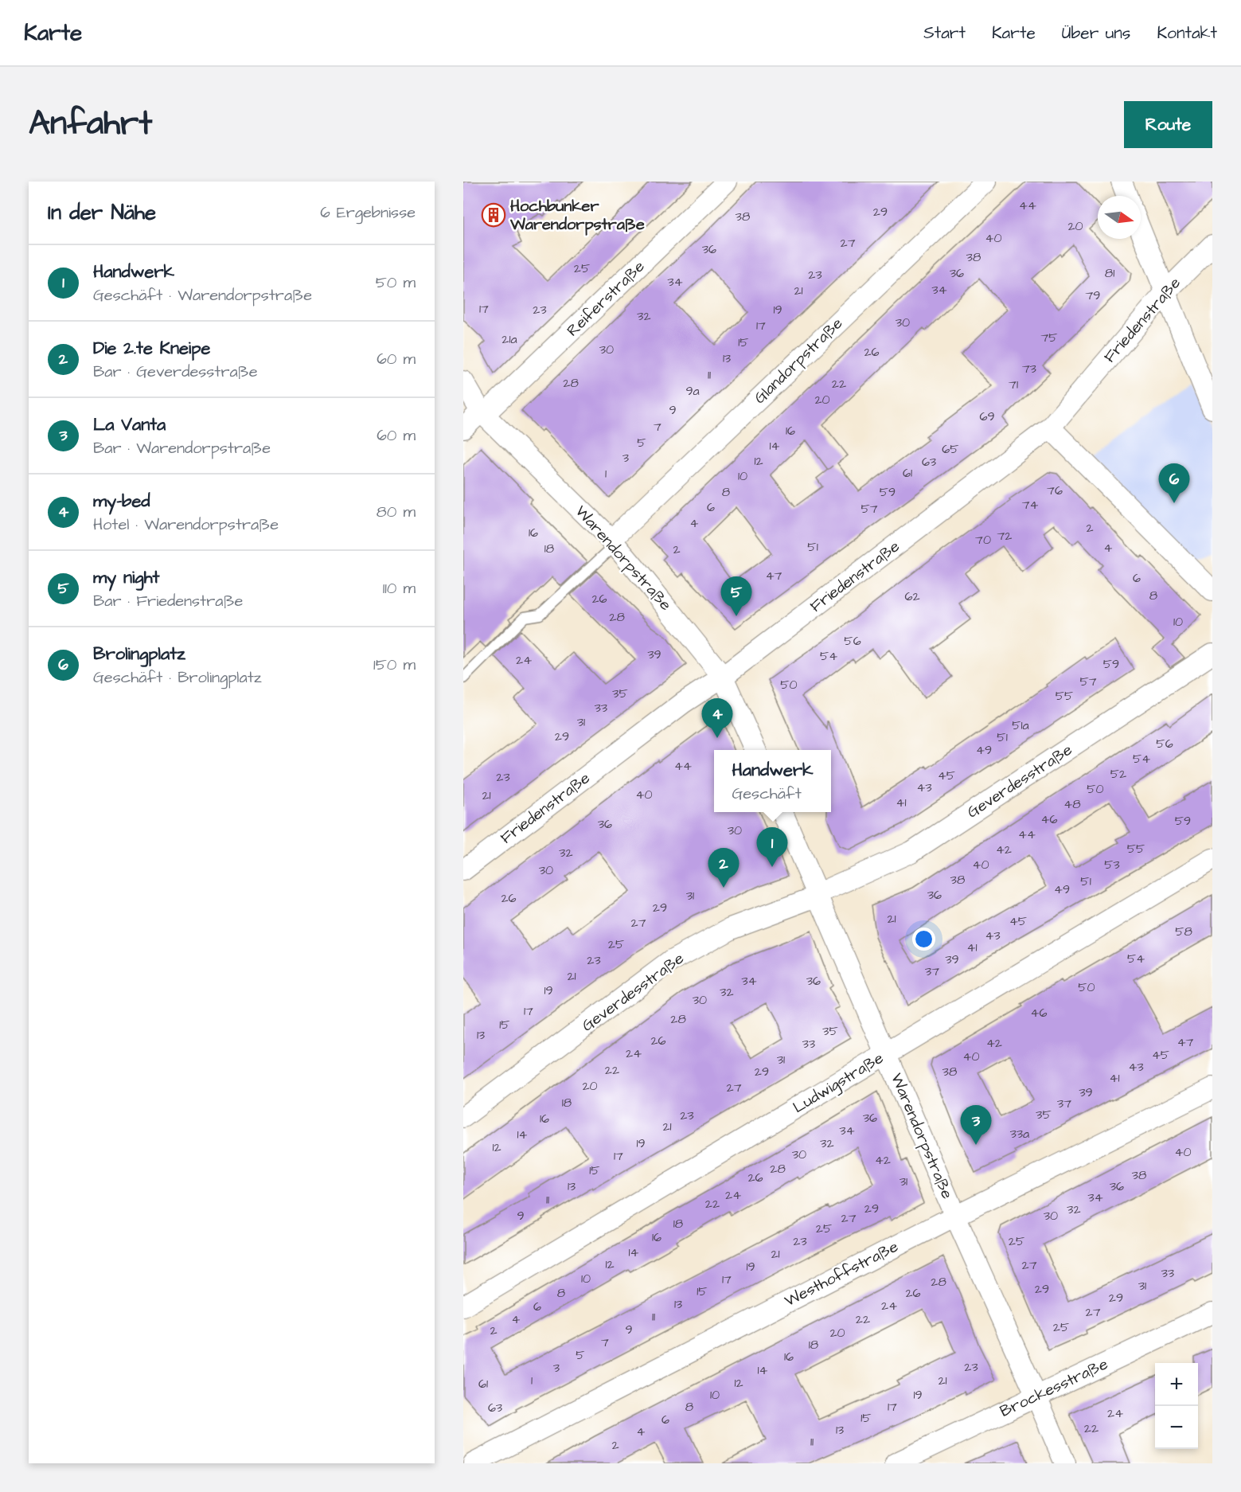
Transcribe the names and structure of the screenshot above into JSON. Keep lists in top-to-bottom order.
{
  "streets": {
    "street": [
      "Reiferstraße",
      "Friedenstraße",
      "Glandorpstraße",
      "Warendorpstraße",
      "Geverdesstraße",
      "Ludwigstraße",
      "Westhoffstraße",
      "Brockesstraße"
    ]
  },
  "crossings": [
    ["Reiferstraße", "Warendorpstraße"],
    ["Friedenstraße", "Warendorpstraße"],
    ["Glandorpstraße", "Warendorpstraße"],
    ["Warendorpstraße", "Geverdesstraße"],
    ["Warendorpstraße", "Ludwigstraße"],
    ["Warendorpstraße", "Westhoffstraße"],
    ["Warendorpstraße", "Brockesstraße"]
  ],
  "places": {
    "building": ["Hochbunker Warendorpstraße"]
  },
  "house_numbers": [
    "44",
    "29",
    "38",
    "20",
    "40",
    "27",
    "36",
    "38",
    "25",
    "36",
    "81",
    "23",
    "34",
    "34",
    "21",
    "79",
    "17",
    "23",
    "19",
    "32",
    "30",
    "17",
    "75",
    "21a",
    "15",
    "30",
    "26",
    "13",
    "73",
    "11",
    "28",
    "22",
    "71",
    "9a",
    "20",
    "9",
    "69",
    "7",
    "16",
    "5",
    "14",
    "65",
    "3",
    "12",
    "63",
    "61",
    "1",
    "10",
    "76",
    "8",
    "59",
    "74",
    "6",
    "57",
    "4",
    "2",
    "16",
    "72",
    "70",
    "51",
    "4",
    "18",
    "2",
    "47",
    "6",
    "8",
    "62",
    "26",
    "28",
    "10",
    "56",
    "39",
    "54",
    "24",
    "59",
    "57",
    "50",
    "35",
    "55",
    "33",
    "31",
    "51a",
    "29",
    "51",
    "56",
    "49",
    "54",
    "44",
    "52",
    "45",
    "23",
    "43",
    "50",
    "40",
    "21",
    "41",
    "48",
    "46",
    "59",
    "36",
    "30",
    "44",
    "55",
    "42",
    "32",
    "40",
    "53",
    "30",
    "38",
    "51",
    "49",
    "36",
    "31",
    "26",
    "29",
    "21",
    "45",
    "27",
    "58",
    "43",
    "25",
    "41",
    "54",
    "39",
    "23",
    "37",
    "21",
    "34",
    "36",
    "50",
    "19",
    "32",
    "30",
    "17",
    "46",
    "28",
    "15",
    "35",
    "13",
    "26",
    "47",
    "42",
    "33",
    "24",
    "45",
    "40",
    "31",
    "43",
    "22",
    "29",
    "38",
    "41",
    "20",
    "27",
    "39",
    "18",
    "37",
    "35",
    "23",
    "36",
    "16",
    "21",
    "34",
    "33a",
    "14",
    "19",
    "32",
    "12",
    "40",
    "30",
    "17",
    "42",
    "28",
    "15",
    "38",
    "26",
    "31",
    "13",
    "36",
    "24",
    "34",
    "11",
    "22",
    "29",
    "32",
    "9",
    "30",
    "27",
    "18",
    "25",
    "16",
    "23",
    "25",
    "14",
    "21",
    "12",
    "27",
    "19",
    "33",
    "10",
    "17",
    "28",
    "31",
    "29",
    "15",
    "8",
    "26",
    "29",
    "13",
    "24",
    "6",
    "27",
    "11",
    "4",
    "22",
    "25",
    "9",
    "2",
    "20",
    "7",
    "18",
    "5",
    "16",
    "23",
    "3",
    "14",
    "1",
    "21",
    "12",
    "61",
    "10",
    "19",
    "8",
    "17",
    "63",
    "24",
    "15",
    "6",
    "22",
    "13",
    "4",
    "11",
    "2"
  ],
  "north": "right",
  "page": {
    "header": "Karte",
    "nav": [
      "Start",
      "Karte",
      "Über uns",
      "Kontakt"
    ],
    "title": "Anfahrt",
    "buttons": "Route",
    "heading": ["In der Nähe", "6 Ergebnisse"],
    "list": [
      {
        "mark": "1",
        "name": "Handwerk",
        "note": "Geschäft · Warendorpstraße",
        "value": "50 m"
      },
      {
        "mark": "2",
        "name": "Die 2.te Kneipe",
        "note": "Bar · Geverdesstraße",
        "value": "60 m"
      },
      {
        "mark": "3",
        "name": "La Vanta",
        "note": "Bar · Warendorpstraße",
        "value": "60 m"
      },
      {
        "mark": "4",
        "name": "my-bed",
        "note": "Hotel · Warendorpstraße",
        "value": "80 m"
      },
      {
        "mark": "5",
        "name": "my night",
        "note": "Bar · Friedenstraße",
        "value": "110 m"
      },
      {
        "mark": "6",
        "name": "Brolingplatz",
        "note": "Geschäft · Brolingplatz",
        "value": "150 m"
      }
    ],
    "pins": [
      "6",
      "5",
      "4",
      "1",
      "2",
      "3"
    ],
    "popup": ["Handwerk", "Geschäft"],
    "map_buttons": ["+", "−"]
  }
}
